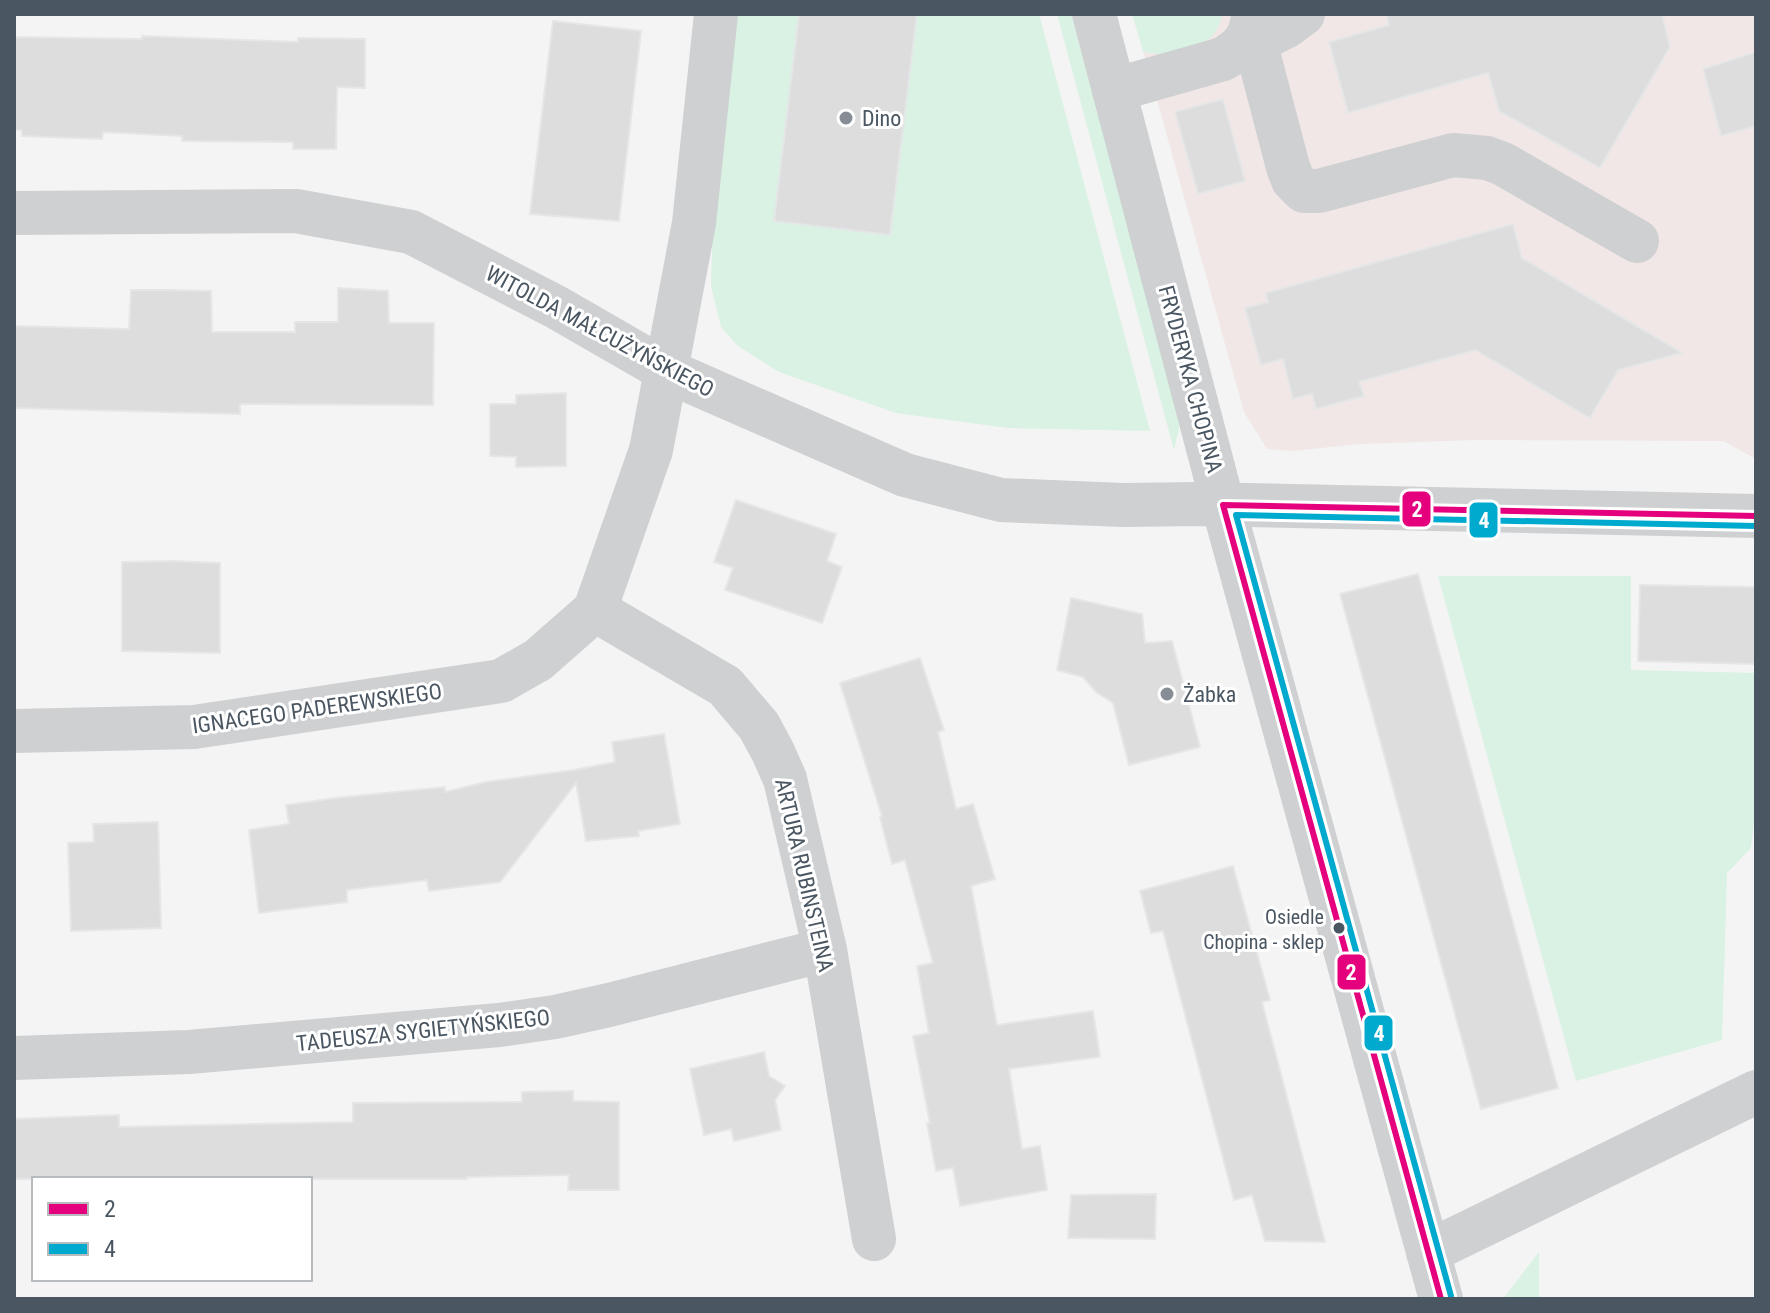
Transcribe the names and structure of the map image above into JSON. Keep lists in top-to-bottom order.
{
  "streets": {
    "street": [
      "WITOLDA MAŁCUŻYŃSKIEGO",
      "FRYDERYKA CHOPINA",
      "IGNACEGO PADEREWSKIEGO",
      "ARTURA RUBINSTEINA",
      "TADEUSZA SYGIETYŃSKIEGO"
    ]
  },
  "crossings": [
    ["WITOLDA MAŁCUŻYŃSKIEGO", "FRYDERYKA CHOPINA"],
    ["IGNACEGO PADEREWSKIEGO", "ARTURA RUBINSTEINA"],
    ["ARTURA RUBINSTEINA", "TADEUSZA SYGIETYŃSKIEGO"]
  ],
  "places": ["Dino", "Żabka", "Osiedle Chopina - sklep"],
  "lines": ["transit line 2", "transit line 4"],
  "legend": ["2", "4"]
}
